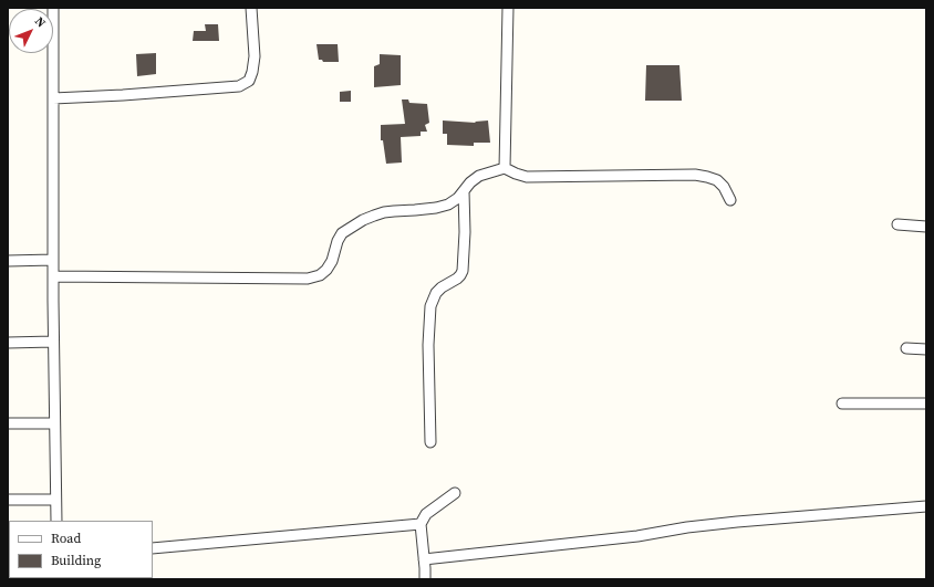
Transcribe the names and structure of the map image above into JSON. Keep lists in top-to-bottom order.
{
  "legend": ["Road", "Building"],
  "north": "top right"
}
